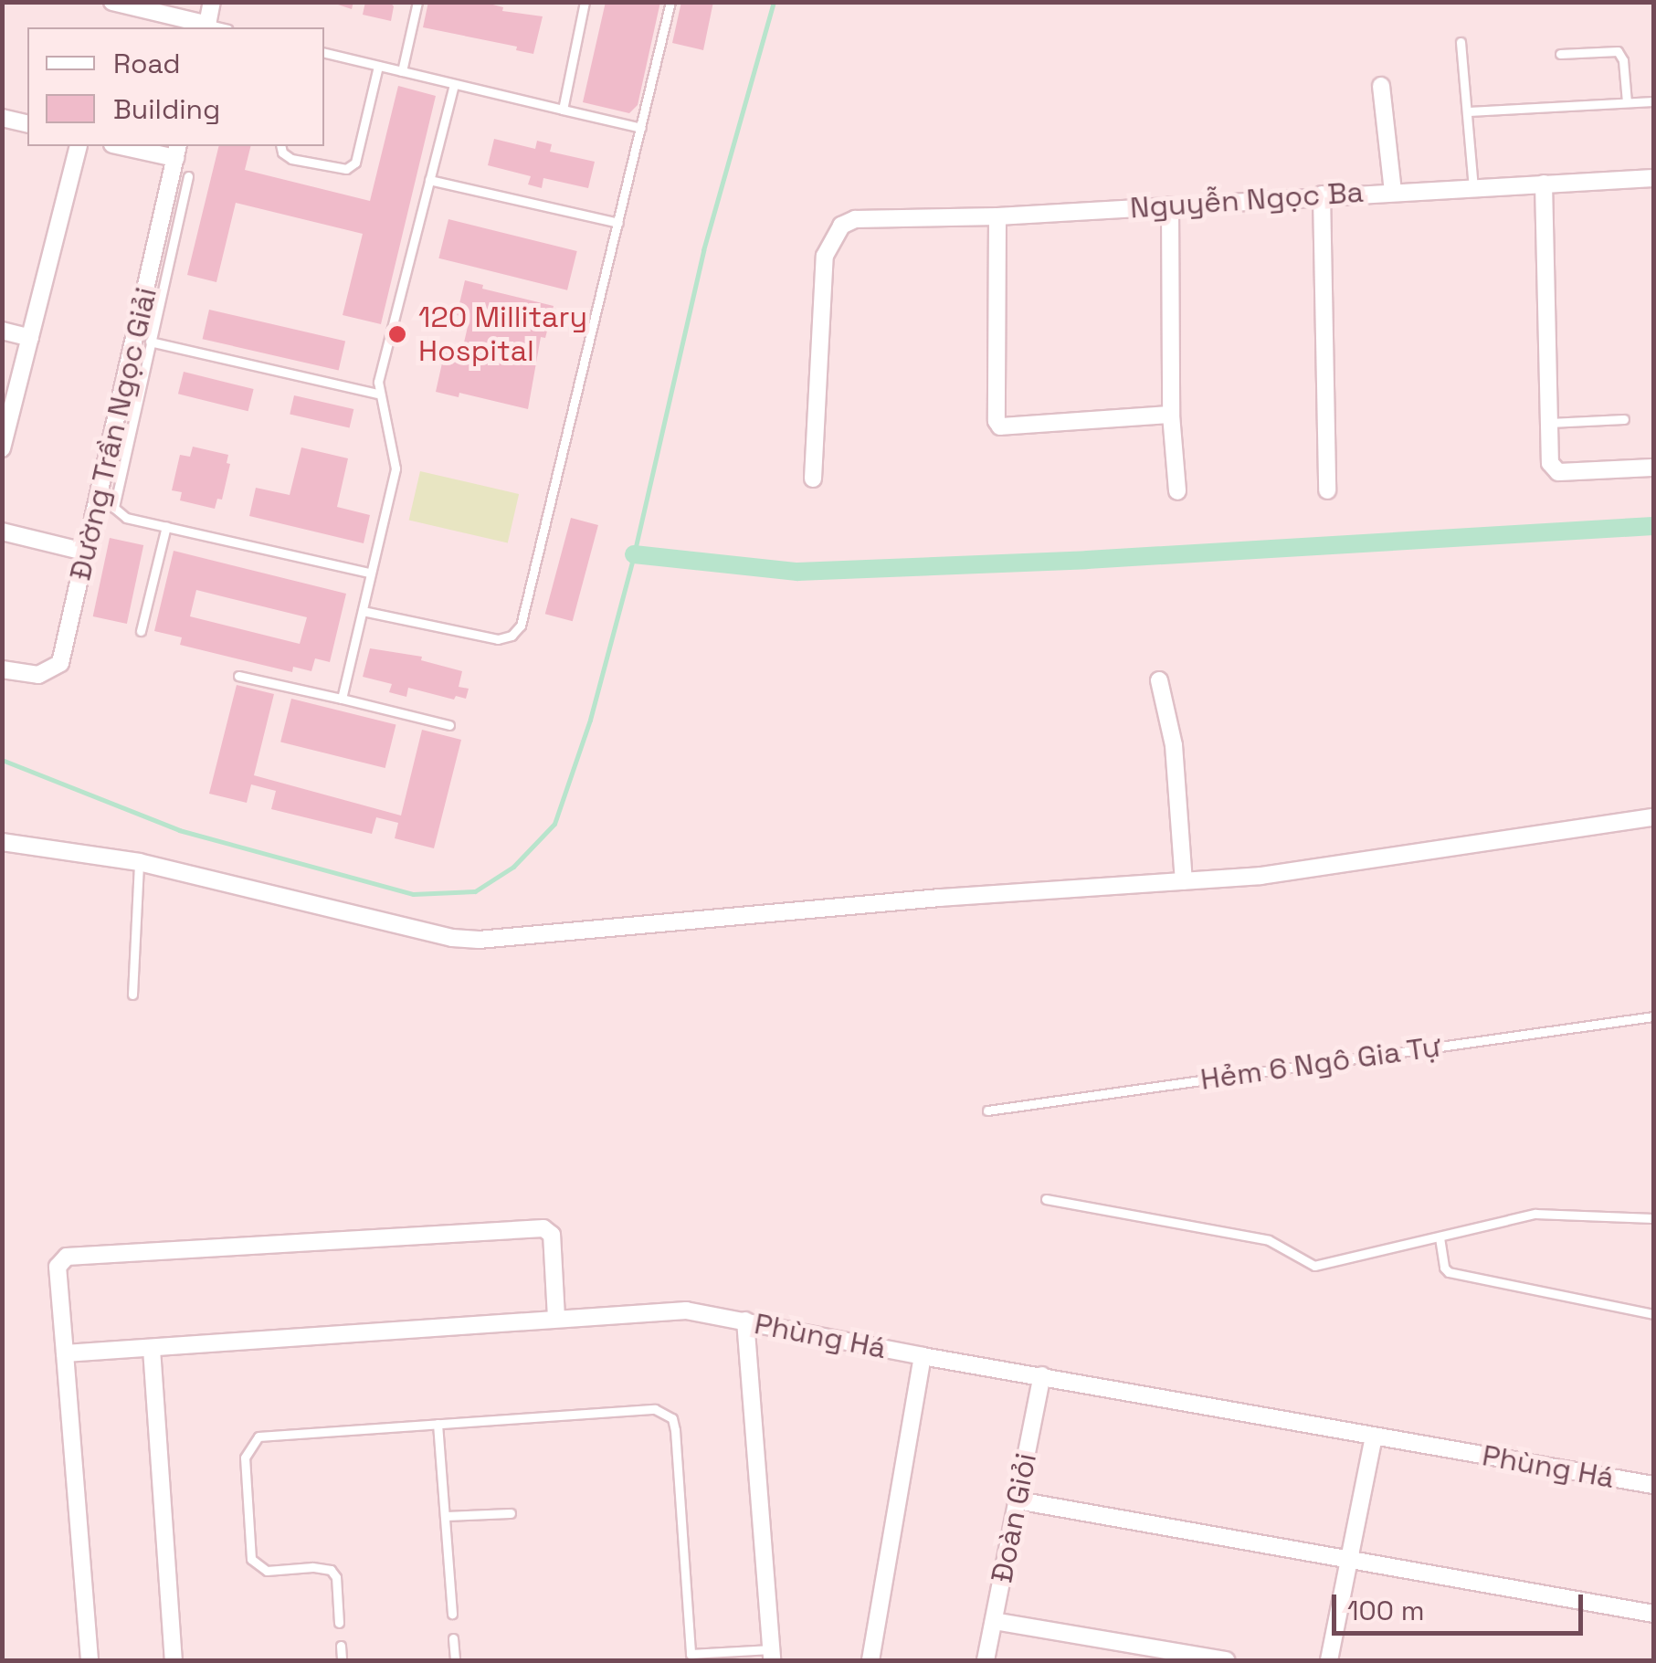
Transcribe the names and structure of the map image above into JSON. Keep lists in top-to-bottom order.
{
  "streets": {
    "street": [
      "Nguyễn Ngọc Ba",
      "Đường Trần Ngọc Giải",
      "Phùng Há",
      "Đoàn Giỏi"
    ],
    "lane": ["Hẻm 6 Ngô Gia Tự"]
  },
  "crossings": [
    ["Phùng Há", "Đoàn Giỏi"]
  ],
  "places": ["120 Millitary Hospital"],
  "legend": ["Road", "Building"],
  "scale_bar": "100 m"
}
